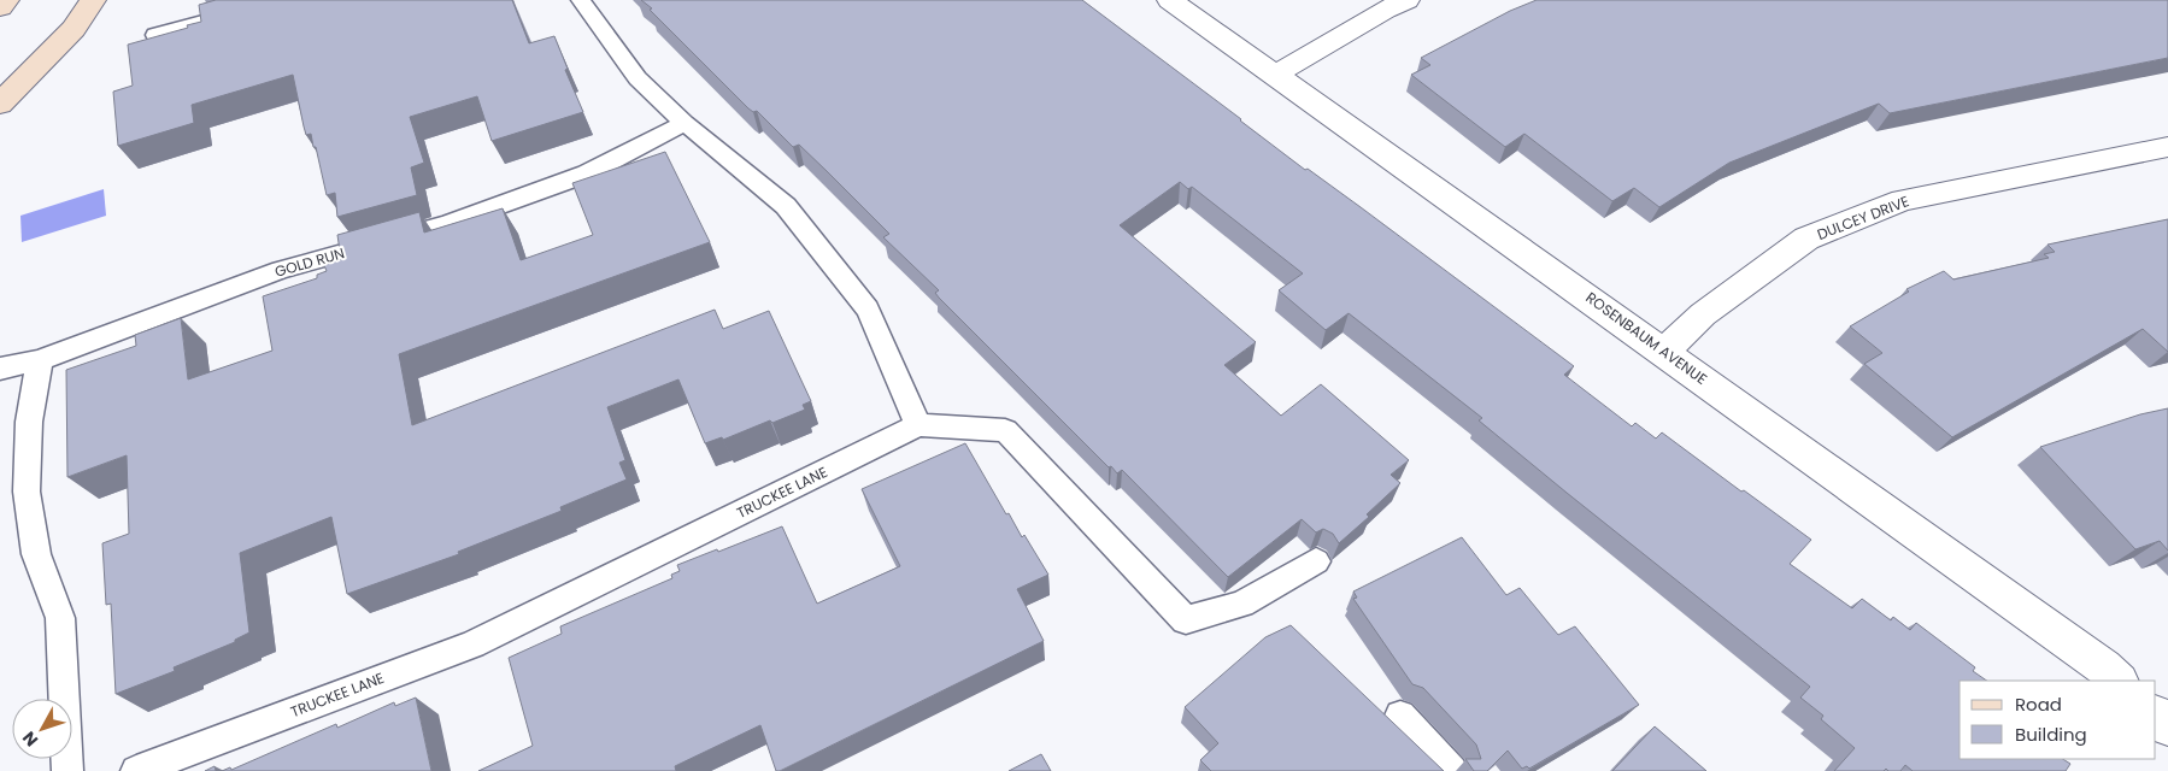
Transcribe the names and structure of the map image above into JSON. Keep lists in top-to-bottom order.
{
  "streets": {
    "street": ["DULCEY DRIVE", "ROSENBAUM AVENUE"],
    "lane": ["GOLD RUN", "TRUCKEE LANE"]
  },
  "crossings": [
    ["DULCEY DRIVE", "ROSENBAUM AVENUE"]
  ],
  "legend": ["Road", "Building"],
  "north": "bottom left"
}
